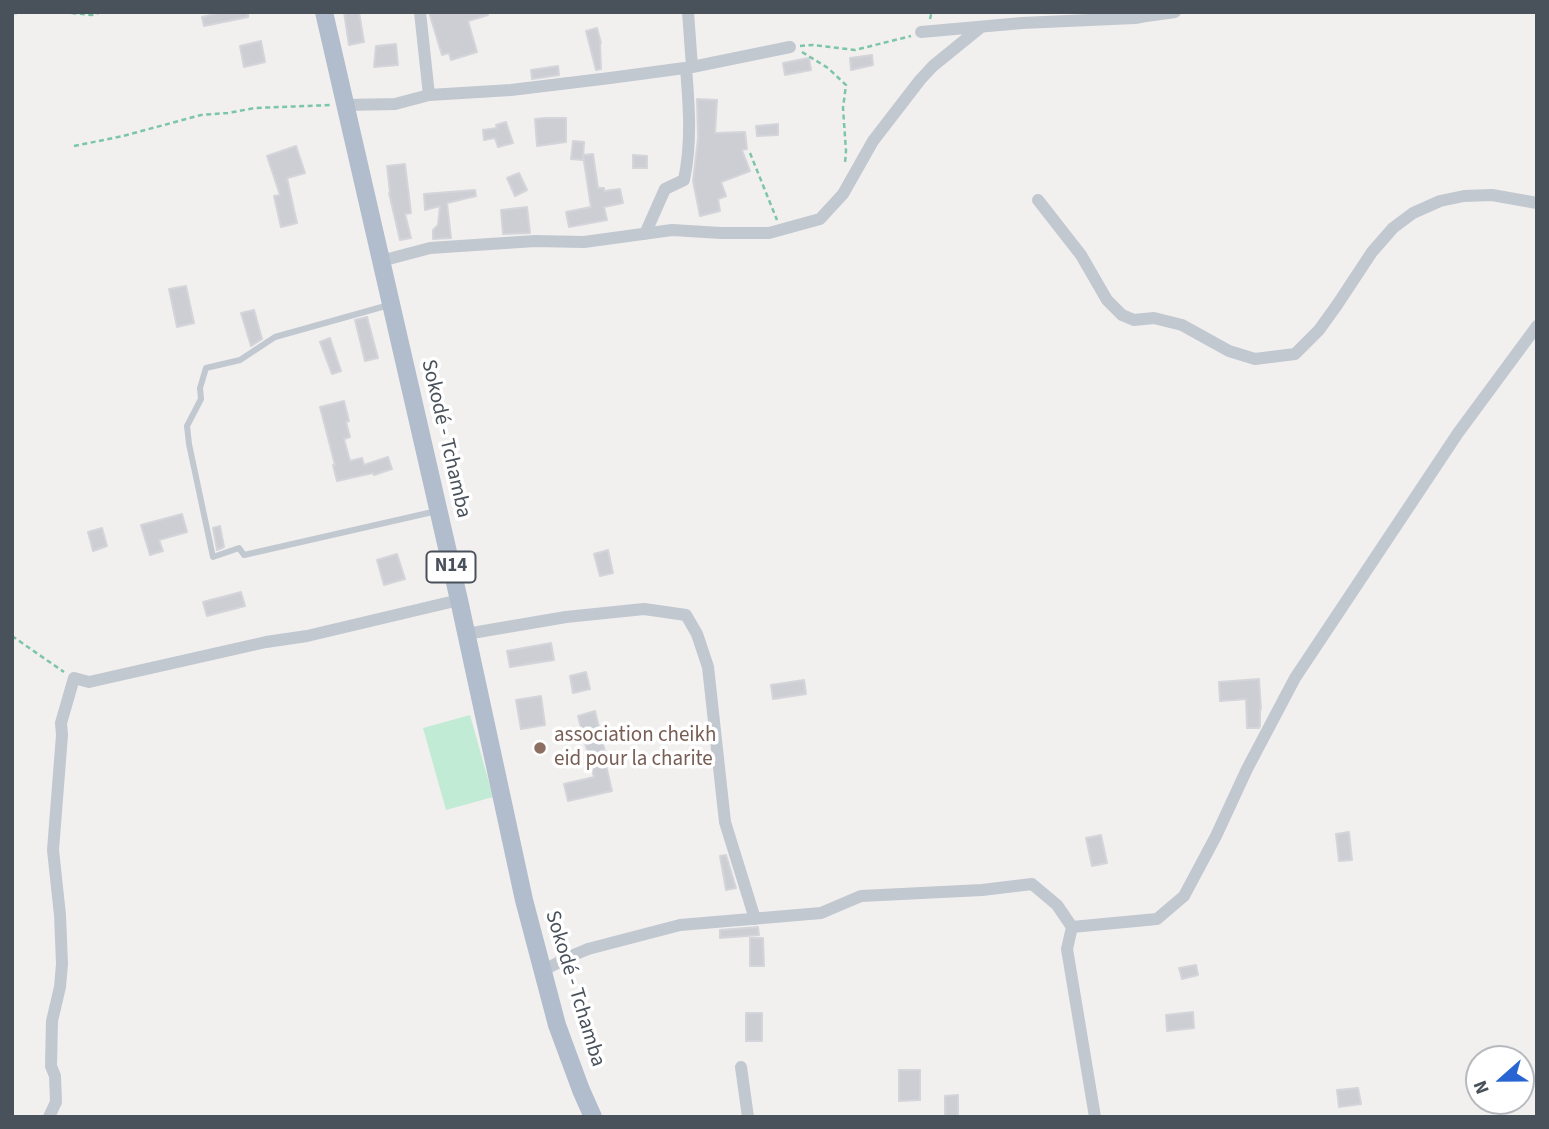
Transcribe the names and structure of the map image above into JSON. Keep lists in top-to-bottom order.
{
  "streets": {
    "main road": ["Sokodé - Tchamba", "N14"]
  },
  "places": ["association cheikh eid pour la charite"],
  "north": "left"
}
